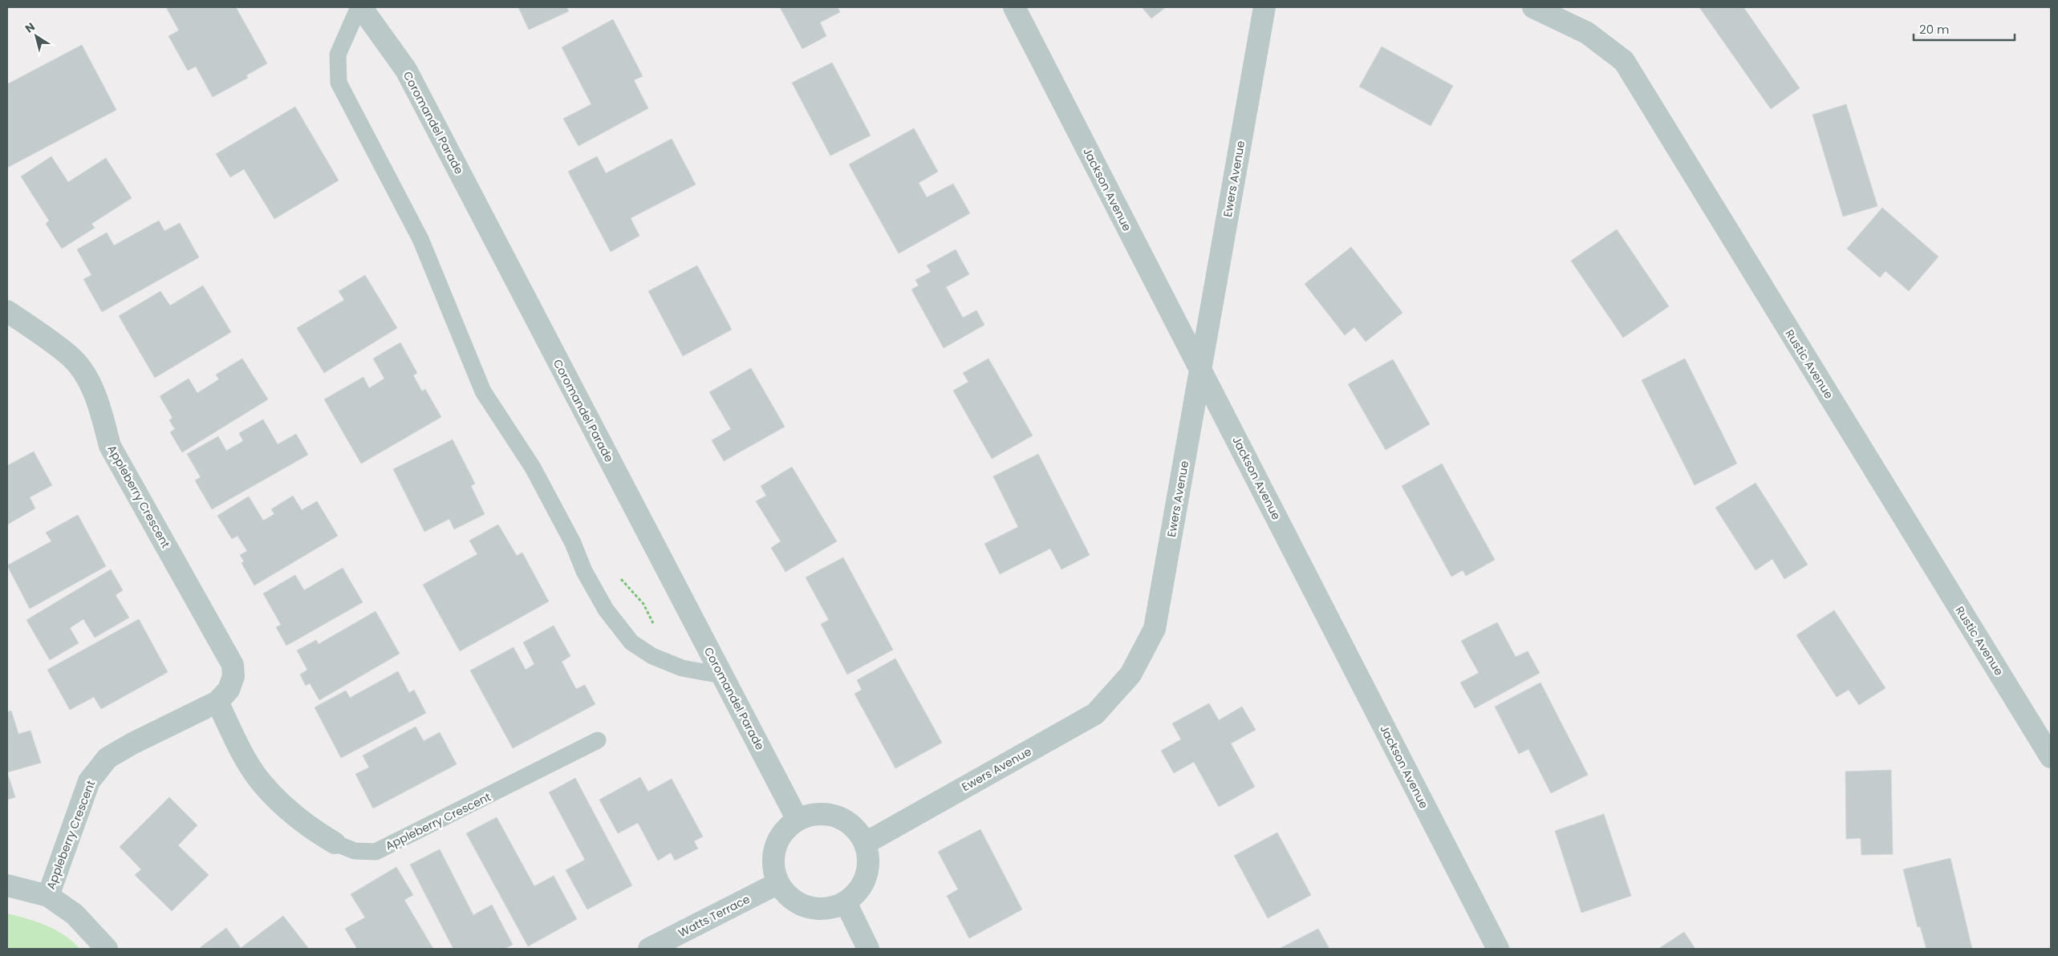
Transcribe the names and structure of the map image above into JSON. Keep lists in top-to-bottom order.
{
  "streets": {
    "street": [
      "Coromandel Parade",
      "Ewers Avenue",
      "Jackson Avenue",
      "Rustic Avenue",
      "Appleberry Crescent",
      "Watts Terrace"
    ]
  },
  "crossings": [
    ["Coromandel Parade", "Ewers Avenue"],
    ["Coromandel Parade", "Watts Terrace"],
    ["Ewers Avenue", "Jackson Avenue"],
    ["Ewers Avenue", "Watts Terrace"]
  ],
  "scale_bar": "20 m",
  "north": "top left"
}
